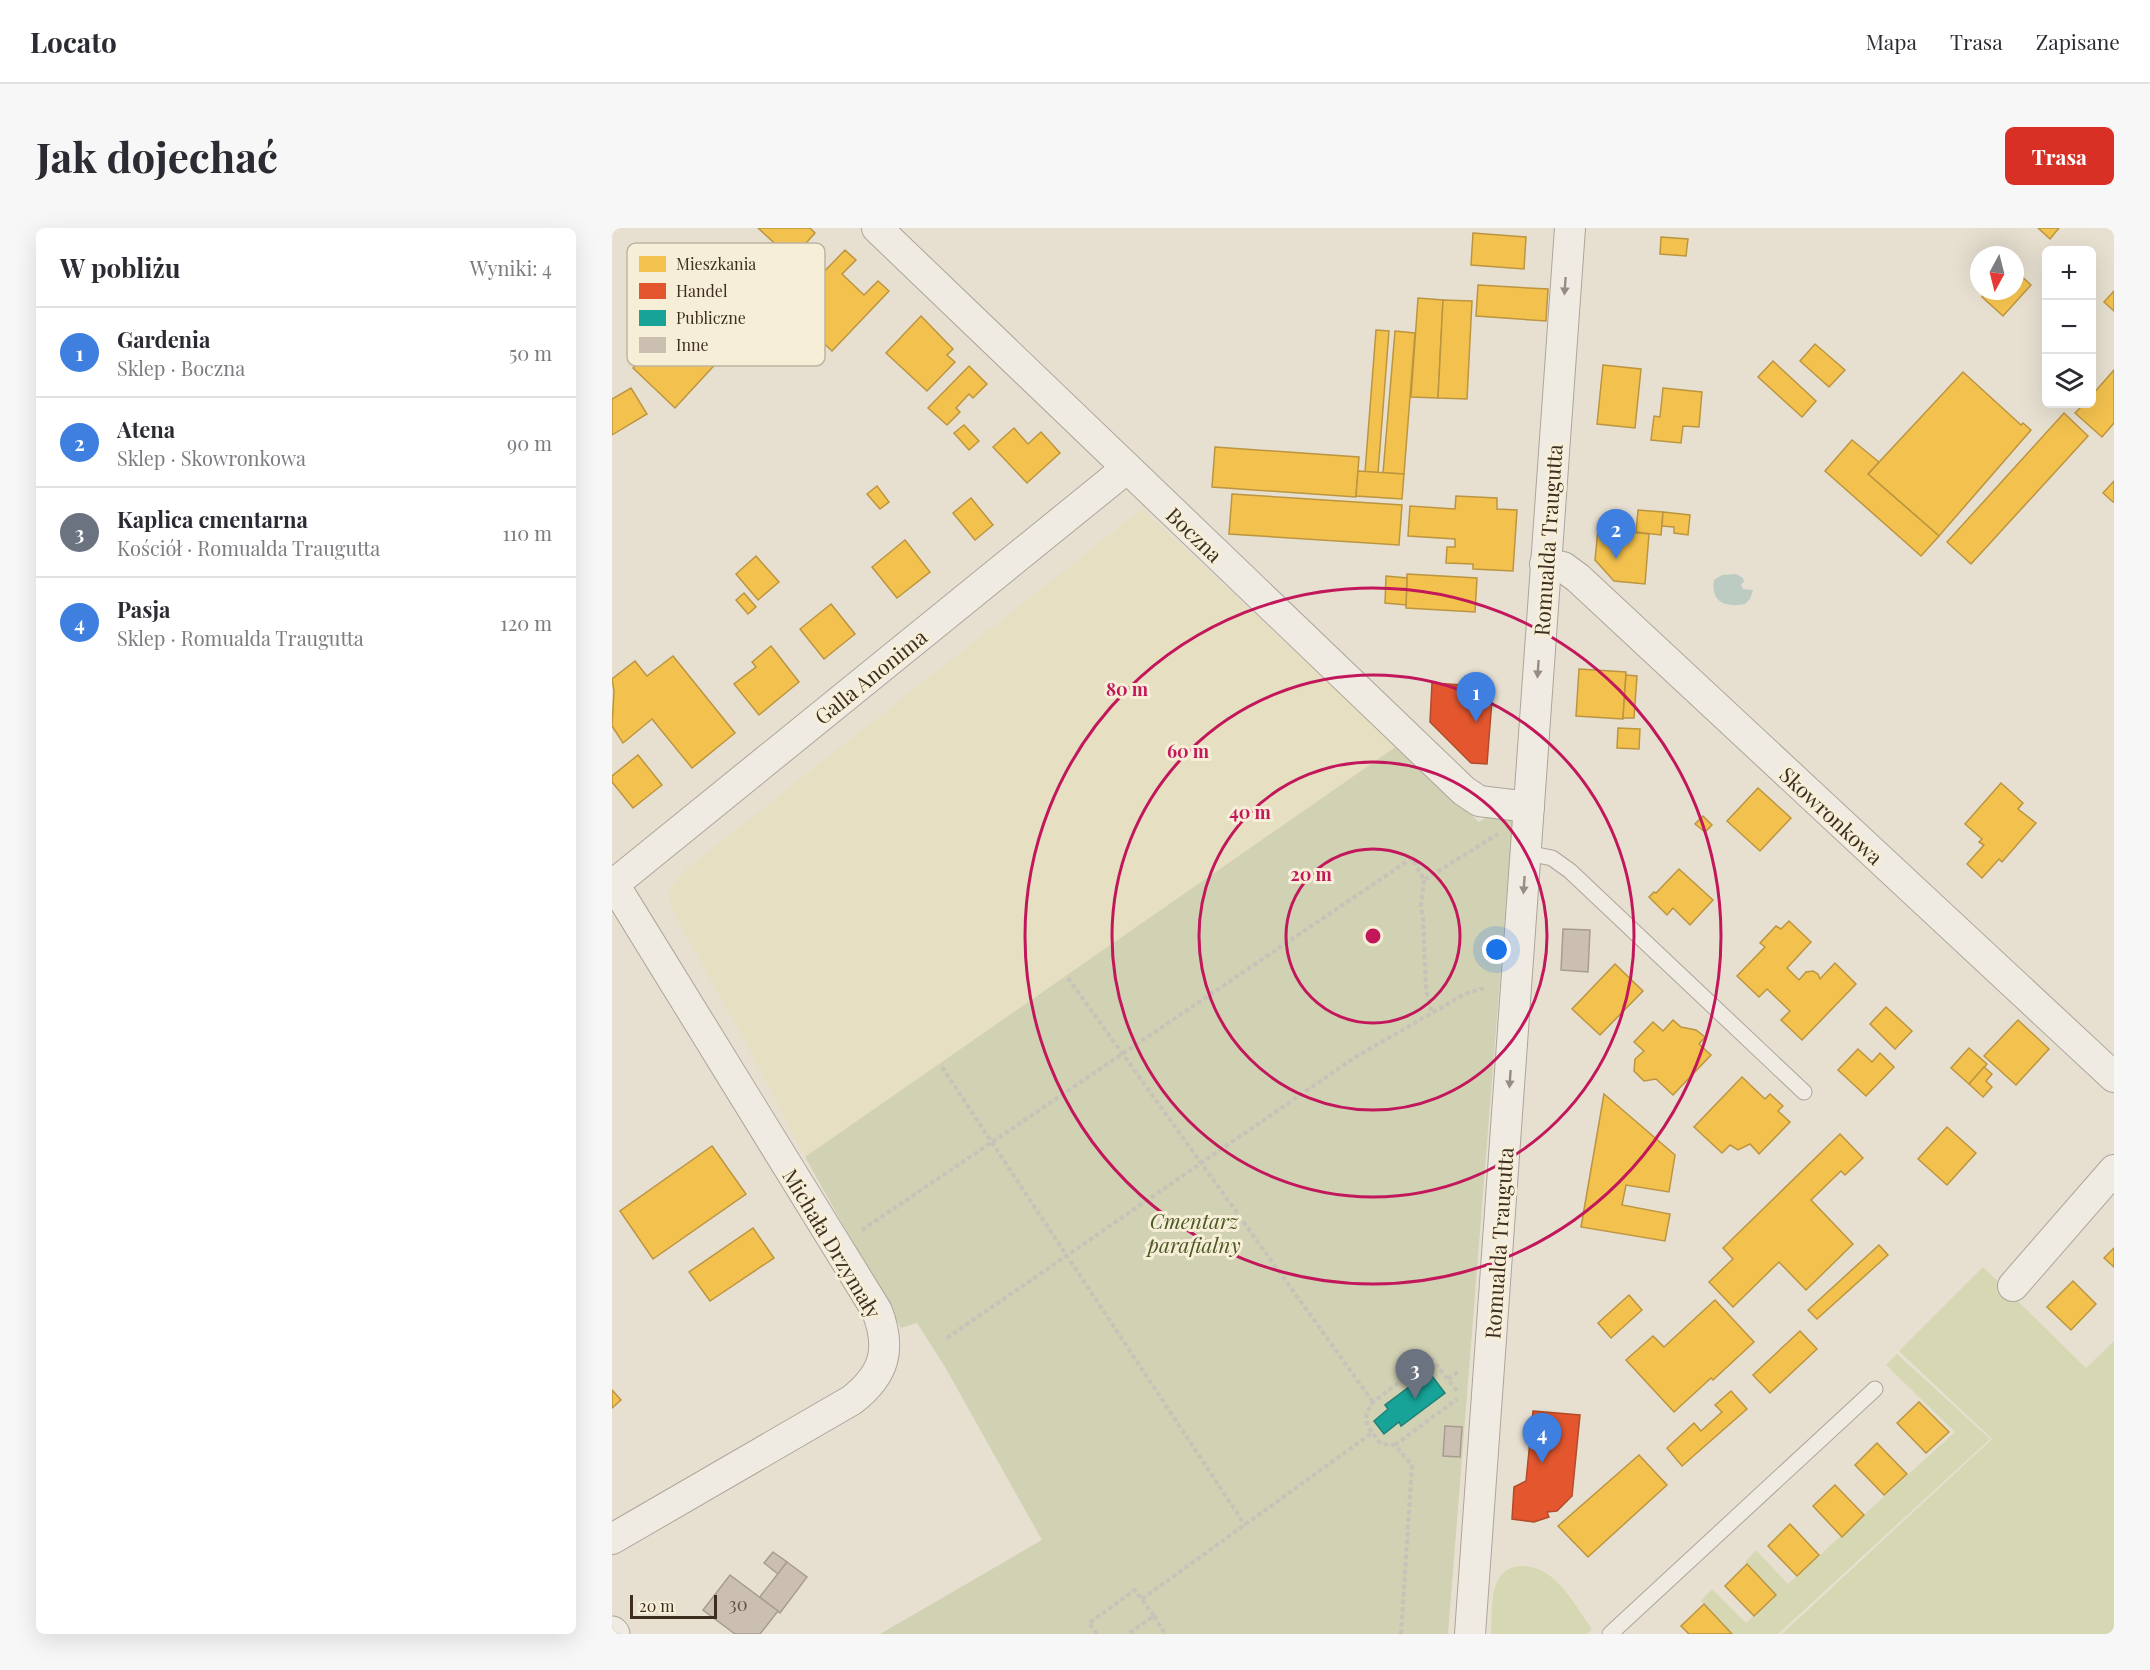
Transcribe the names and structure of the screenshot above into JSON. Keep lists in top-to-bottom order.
{
  "streets": {
    "street": [
      "Boczna",
      "Romualda Traugutta",
      "Galla Anonima",
      "Skowronkowa",
      "Michała Drzymały"
    ]
  },
  "crossings": [
    ["Boczna", "Romualda Traugutta"],
    ["Boczna", "Galla Anonima"],
    ["Romualda Traugutta", "Skowronkowa"],
    ["Galla Anonima", "Michała Drzymały"]
  ],
  "one_way": ["Romualda Traugutta"],
  "parks": ["Cmentarz parafialny"],
  "house_numbers": ["30"],
  "legend": [
    "Mieszkania",
    "Handel",
    "Publiczne",
    "Inne"
  ],
  "scale_bar": "20 m",
  "north": "bottom",
  "page": {
    "header": "Locato",
    "nav": ["Mapa", "Trasa", "Zapisane"],
    "buttons": "Trasa",
    "title": "Jak dojechać",
    "heading": ["W pobliżu", "Wyniki: 4"],
    "map_buttons": ["+", "−"],
    "list": [
      {
        "mark": "1",
        "name": "Gardenia",
        "note": "Sklep · Boczna",
        "value": "50 m"
      },
      {
        "mark": "2",
        "name": "Atena",
        "note": "Sklep · Skowronkowa",
        "value": "90 m"
      },
      {
        "mark": "3",
        "name": "Kaplica cmentarna",
        "note": "Kościół · Romualda Traugutta",
        "value": "110 m"
      },
      {
        "mark": "4",
        "name": "Pasja",
        "note": "Sklep · Romualda Traugutta",
        "value": "120 m"
      }
    ],
    "pins": [
      "2",
      "1",
      "3",
      "4"
    ],
    "scale": "20 m"
  },
  "rings": [
    "80 m",
    "60 m",
    "40 m",
    "20 m"
  ]
}
